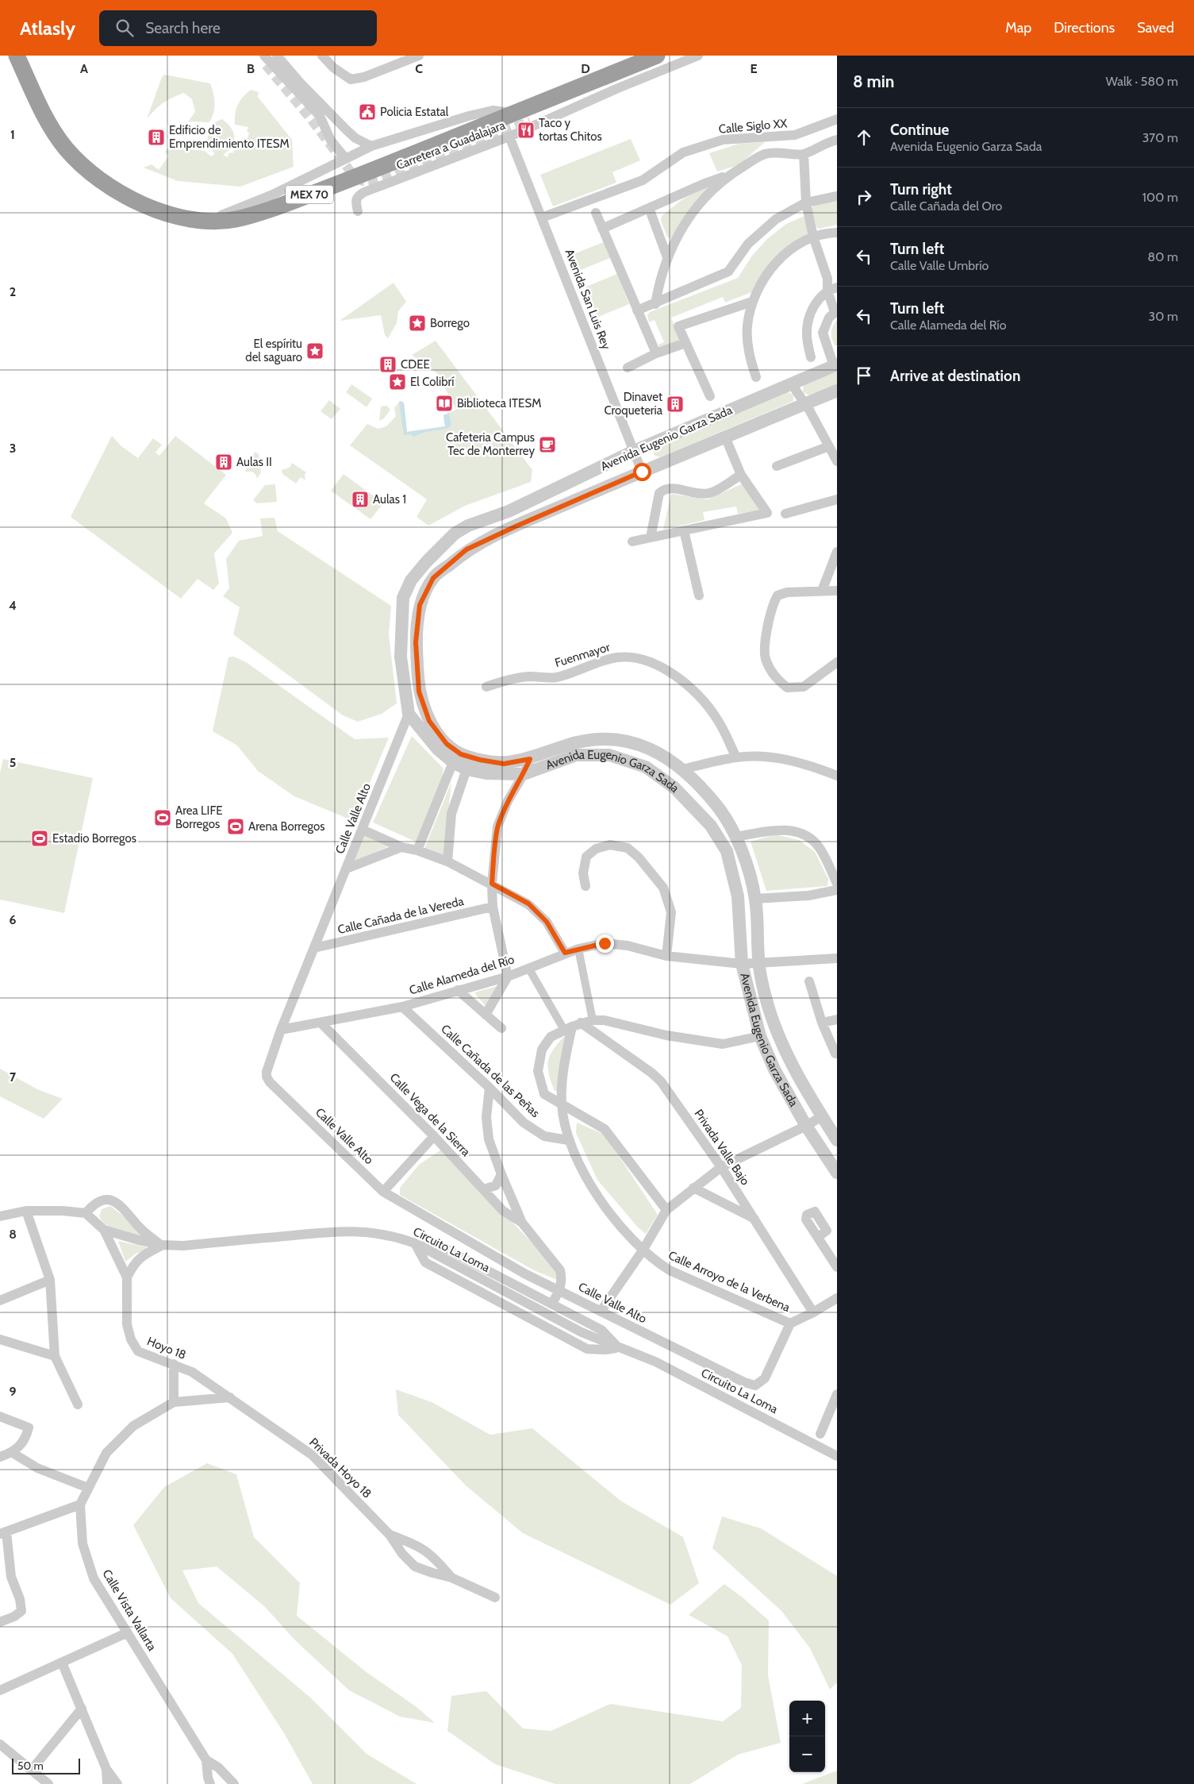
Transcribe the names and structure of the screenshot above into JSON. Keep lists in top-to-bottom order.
{
  "streets": {
    "highway": ["MEX 70"],
    "street": [
      "Calle Siglo XX",
      "Carretera a Guadalajara",
      "Avenida San Luis Rey",
      "Avenida Eugenio Garza Sada",
      "Fuenmayor",
      "Calle Valle Alto",
      "Calle Cañada de la Vereda",
      "Calle Alameda del Río",
      "Calle Cañada de las Peñas",
      "Calle Vega de la Sierra",
      "Privada Valle Bajo",
      "Circuito La Loma",
      "Calle Arroyo de la Verbena",
      "Hoyo 18",
      "Privada Hoyo 18",
      "Calle Vista Vallarta"
    ]
  },
  "crossings": [
    ["Calle Siglo XX", "Avenida San Luis Rey"],
    ["Carretera a Guadalajara", "Avenida San Luis Rey"],
    ["Avenida San Luis Rey", "Avenida Eugenio Garza Sada"],
    ["Avenida Eugenio Garza Sada", "Calle Valle Alto"],
    ["Avenida Eugenio Garza Sada", "Calle Alameda del Río"],
    ["Calle Valle Alto", "Calle Cañada de la Vereda"],
    ["Calle Valle Alto", "Calle Alameda del Río"],
    ["Calle Valle Alto", "Calle Arroyo de la Verbena"],
    ["Calle Alameda del Río", "Calle Cañada de las Peñas"],
    ["Calle Alameda del Río", "Calle Vega de la Sierra"],
    ["Calle Cañada de las Peñas", "Calle Arroyo de la Verbena"],
    ["Privada Valle Bajo", "Calle Arroyo de la Verbena"],
    ["Circuito La Loma", "Hoyo 18"],
    ["Hoyo 18", "Privada Hoyo 18"],
    ["Hoyo 18", "Calle Vista Vallarta"],
    ["Privada Hoyo 18", "Calle Vista Vallarta"]
  ],
  "places": {
    "public building": ["Policia Estatal"],
    "restaurant": ["Taco y tortas Chitos"],
    "building": [
      "Edificio de Emprendimiento ITESM",
      "CDEE",
      "Dinavet Croqueteria",
      "Aulas II",
      "Aulas 1"
    ],
    "place": ["Borrego", "El espíritu del saguaro", "El Colibrí"],
    "library": ["Biblioteca ITESM"],
    "cafe": ["Cafeteria Campus Tec de Monterrey"],
    "sports": ["Area LIFE Borregos", "Arena Borregos", "Estadio Borregos"]
  },
  "scale_bar": "50 m",
  "page": {
    "header": "Atlasly",
    "search": "Search here",
    "nav": ["Map", "Directions", "Saved"],
    "heading": ["8 min", "Walk · 580 m"],
    "list": [
      ["Continue", "Avenida Eugenio Garza Sada", "370 m"],
      ["Turn right", "Calle Cañada del Oro", "100 m"],
      ["Turn left", "Calle Valle Umbrío", "80 m"],
      ["Turn left", "Calle Alameda del Río", "30 m"],
      "Arrive at destination"
    ],
    "map_buttons": ["+", "−"],
    "scale": "50 m"
  },
  "grid": {
    "columns": [
      "A",
      "B",
      "C",
      "D",
      "E"
    ],
    "rows": [
      "1",
      "2",
      "3",
      "4",
      "5",
      "6",
      "7",
      "8",
      "9"
    ]
  }
}
